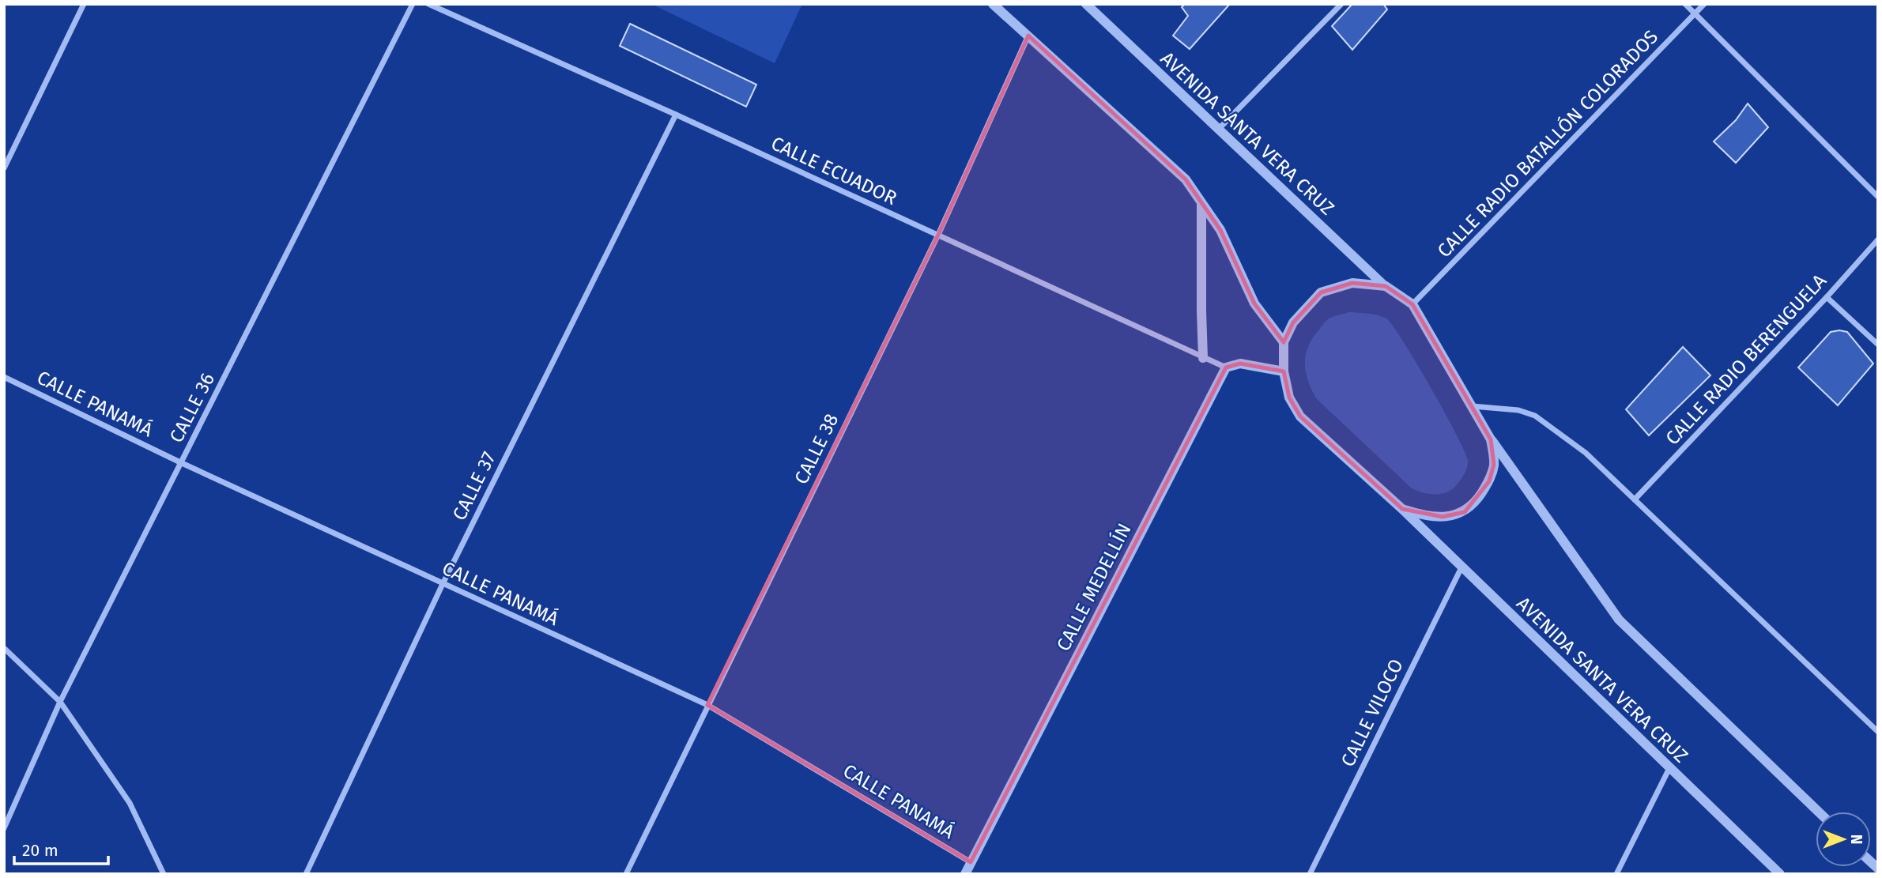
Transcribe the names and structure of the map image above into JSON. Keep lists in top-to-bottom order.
{
  "streets": {
    "street": [
      "AVENIDA SANTA VERA CRUZ",
      "CALLE RADIO BATALLÓN COLORADOS",
      "CALLE ECUADOR",
      "CALLE RADIO BERENGUELA",
      "CALLE PANAMÁ",
      "CALLE 36",
      "CALLE 38",
      "CALLE 37",
      "CALLE MEDELLÍN",
      "CALLE VILOCO"
    ]
  },
  "crossings": [
    ["AVENIDA SANTA VERA CRUZ", "CALLE RADIO BATALLÓN COLORADOS"],
    ["AVENIDA SANTA VERA CRUZ", "CALLE VILOCO"],
    ["CALLE ECUADOR", "CALLE 38"],
    ["CALLE ECUADOR", "CALLE 37"],
    ["CALLE ECUADOR", "CALLE MEDELLÍN"],
    ["CALLE PANAMÁ", "CALLE 36"],
    ["CALLE PANAMÁ", "CALLE 38"],
    ["CALLE PANAMÁ", "CALLE 37"],
    ["CALLE PANAMÁ", "CALLE MEDELLÍN"]
  ],
  "scale_bar": "20 m",
  "north": "right"
}
